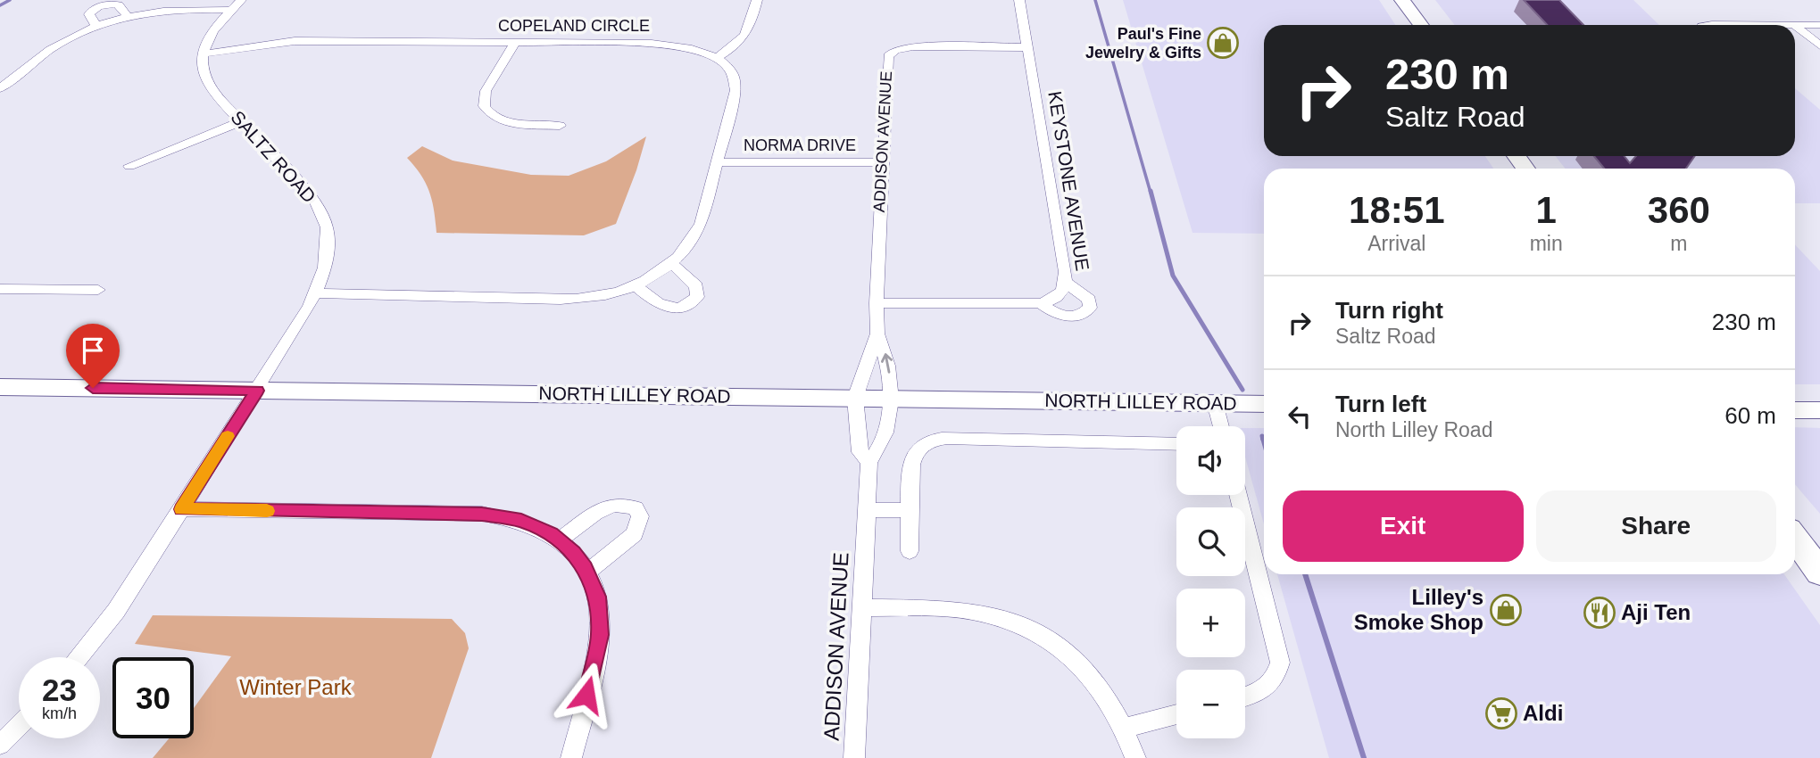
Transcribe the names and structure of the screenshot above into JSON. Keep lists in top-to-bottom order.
{
  "streets": {
    "street": [
      "COPELAND CIRCLE",
      "ADDISON AVENUE",
      "NORMA DRIVE",
      "SALTZ ROAD",
      "KEYSTONE AVENUE",
      "NORTH LILLEY ROAD"
    ]
  },
  "crossings": [
    ["COPELAND CIRCLE", "SALTZ ROAD"],
    ["ADDISON AVENUE", "NORMA DRIVE"],
    ["ADDISON AVENUE", "KEYSTONE AVENUE"],
    ["ADDISON AVENUE", "NORTH LILLEY ROAD"],
    ["SALTZ ROAD", "NORTH LILLEY ROAD"]
  ],
  "parks": ["Winter Park"],
  "places": {
    "shop": ["Paul's Fine Jewelry & Gifts", "Lilley's Smoke Shop"],
    "restaurant": ["Aji Ten"],
    "supermarket": ["Aldi"]
  },
  "page": {
    "turn": ["230 m", "Saltz Road"],
    "eta": [
      "18:51",
      "Arrival",
      "1",
      "min",
      "360",
      "m"
    ],
    "list": [
      {
        "name": "Turn right",
        "note": "Saltz Road",
        "value": "230 m"
      },
      {
        "name": "Turn left",
        "note": "North Lilley Road",
        "value": "60 m"
      }
    ],
    "map_buttons": ["+", "−"],
    "buttons": ["Exit", "Share"],
    "speed": "23 km/h",
    "limit": "30"
  }
}
